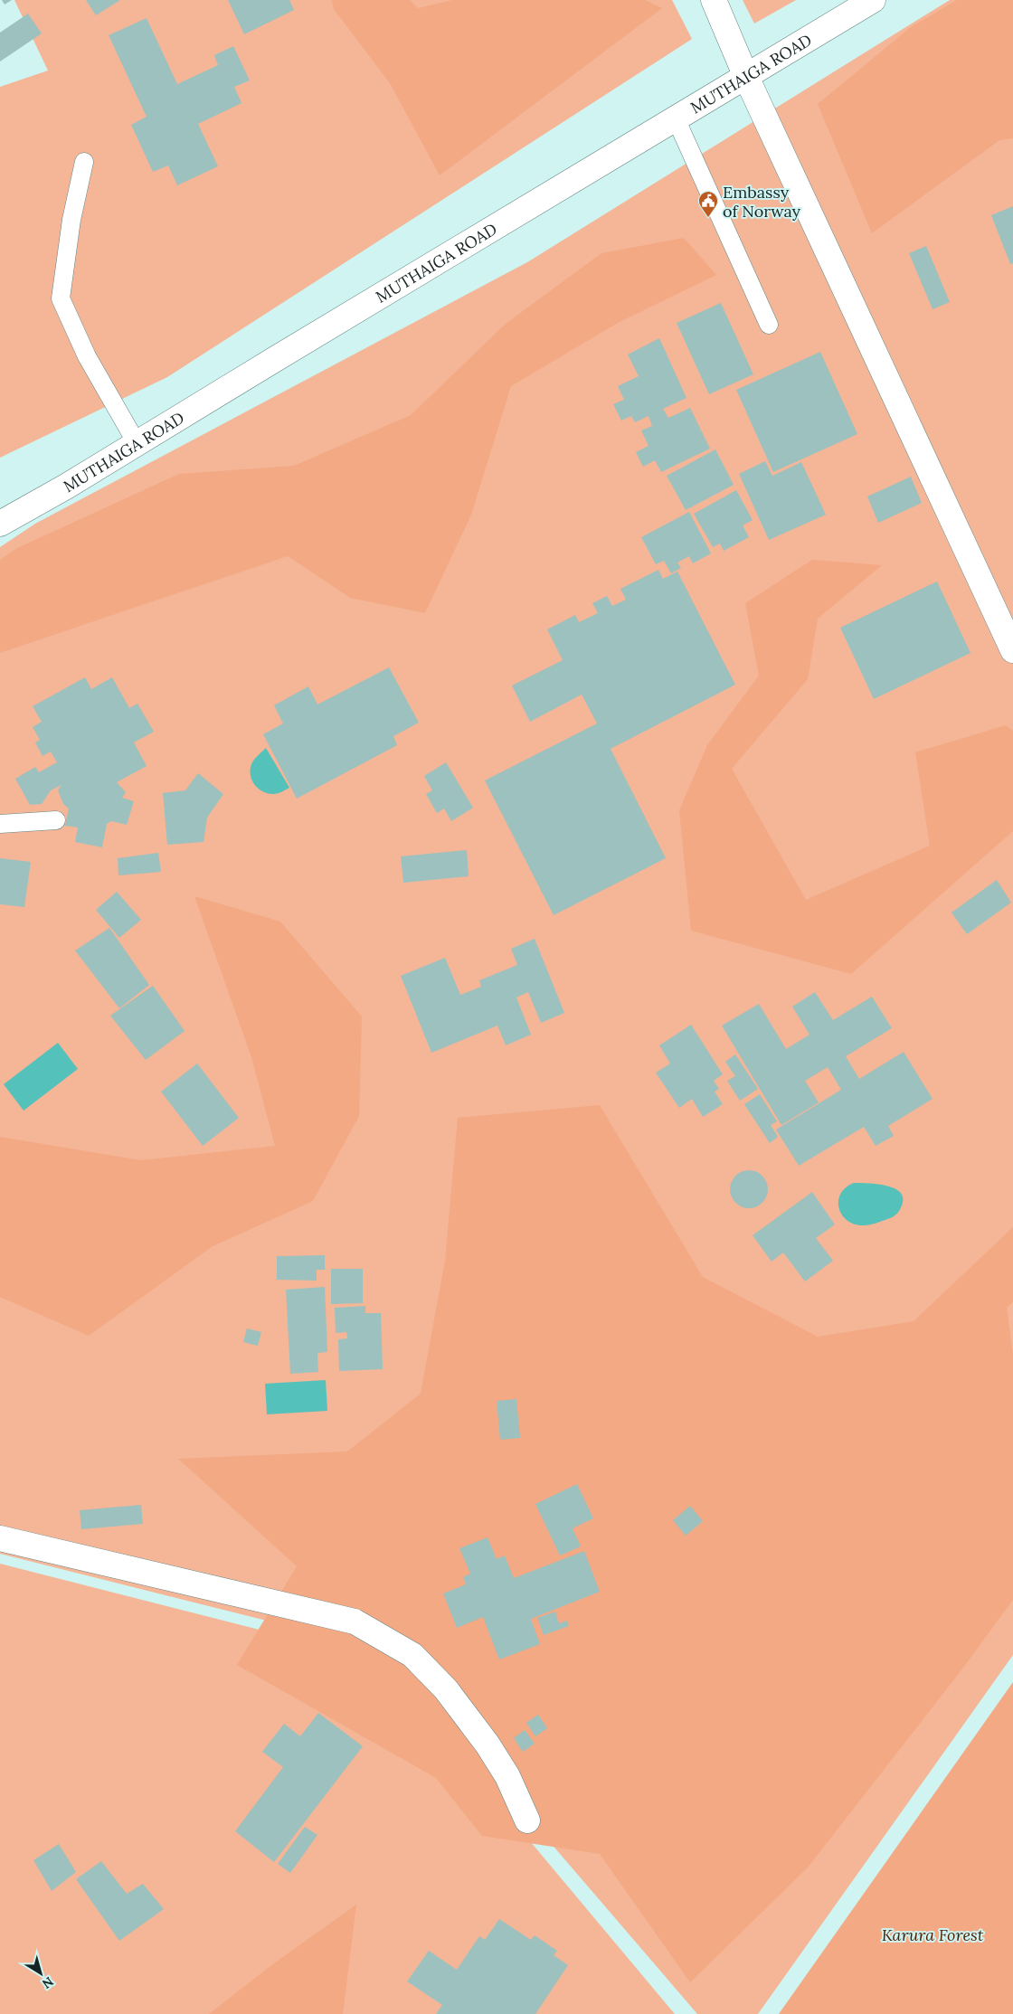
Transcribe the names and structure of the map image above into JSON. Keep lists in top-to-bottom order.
{
  "streets": {
    "street": ["MUTHAIGA ROAD"]
  },
  "parks": ["Karura Forest"],
  "places": {
    "public building": ["Embassy of Norway"]
  },
  "north": "bottom right"
}
